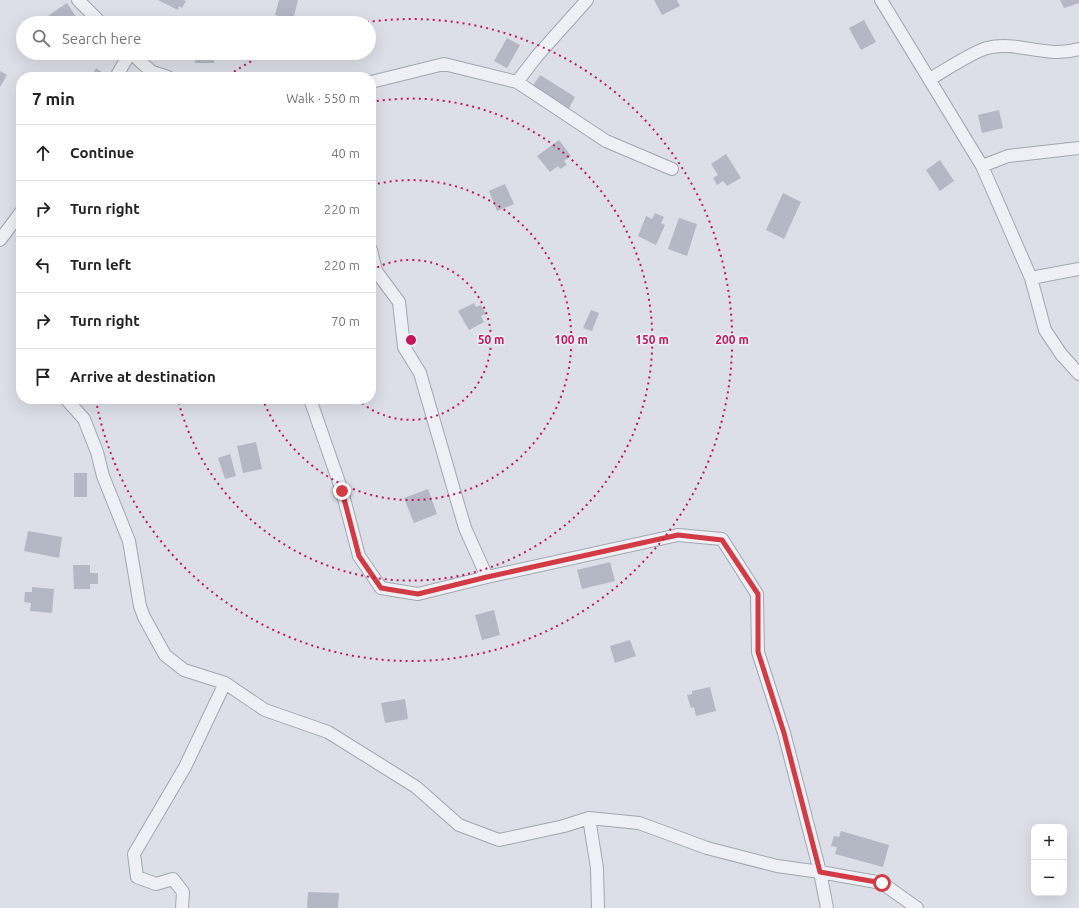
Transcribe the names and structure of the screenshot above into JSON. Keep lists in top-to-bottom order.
{
  "page": {
    "search": "Search here",
    "heading": ["7 min", "Walk · 550 m"],
    "list": [
      ["Continue", "40 m"],
      ["Turn right", "220 m"],
      ["Turn left", "220 m"],
      ["Turn right", "70 m"],
      "Arrive at destination"
    ],
    "map_buttons": ["+", "−"]
  },
  "rings": [
    "50 m",
    "100 m",
    "150 m",
    "200 m"
  ]
}
